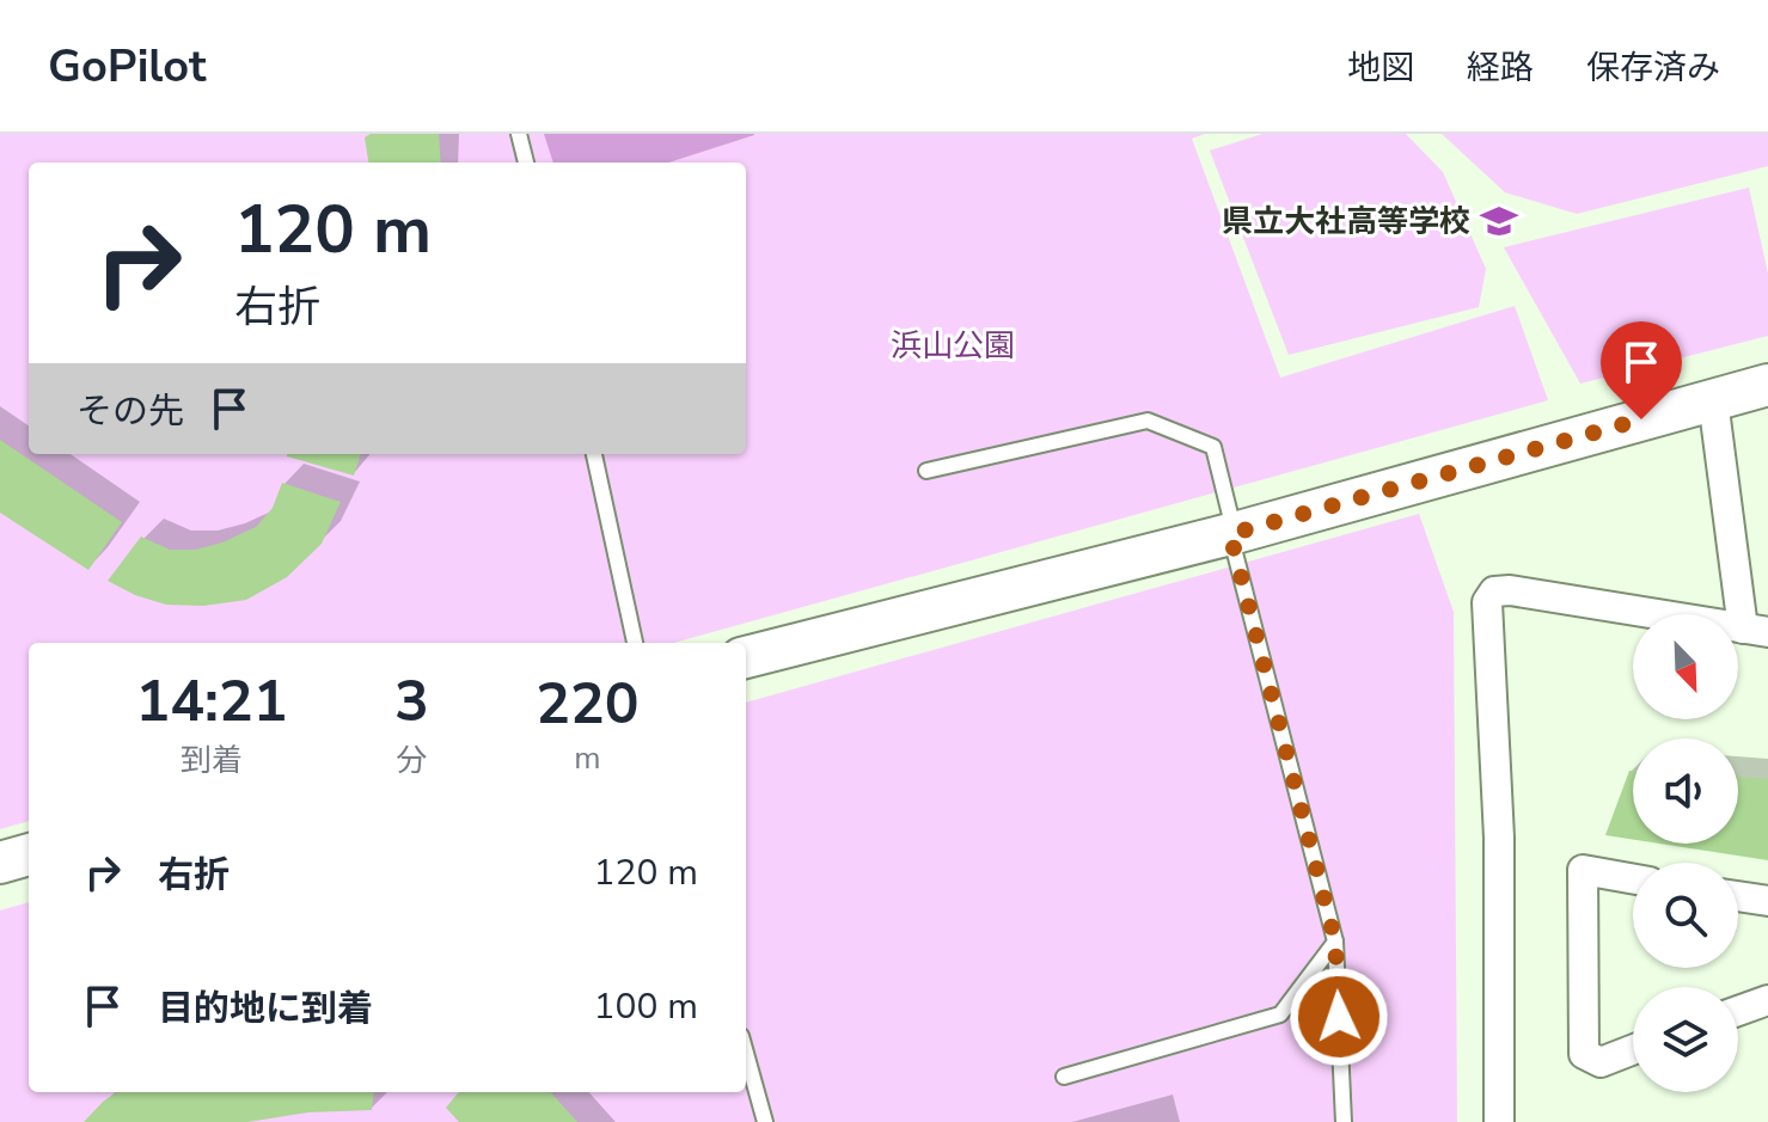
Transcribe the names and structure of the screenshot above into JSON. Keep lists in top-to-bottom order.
{
  "parks": ["浜山公園"],
  "places": {
    "school or university": ["県立大社高等学校"]
  },
  "north": "bottom right",
  "page": {
    "header": "GoPilot",
    "nav": ["地図", "経路", "保存済み"],
    "turn": ["120 m", "右折"],
    "then": "その先",
    "eta": [
      "14:21",
      "到着",
      "3",
      "分",
      "220",
      "m"
    ],
    "list": [
      {
        "name": "右折",
        "value": "120 m"
      },
      {
        "name": "目的地に到着",
        "value": "100 m"
      }
    ]
  }
}
